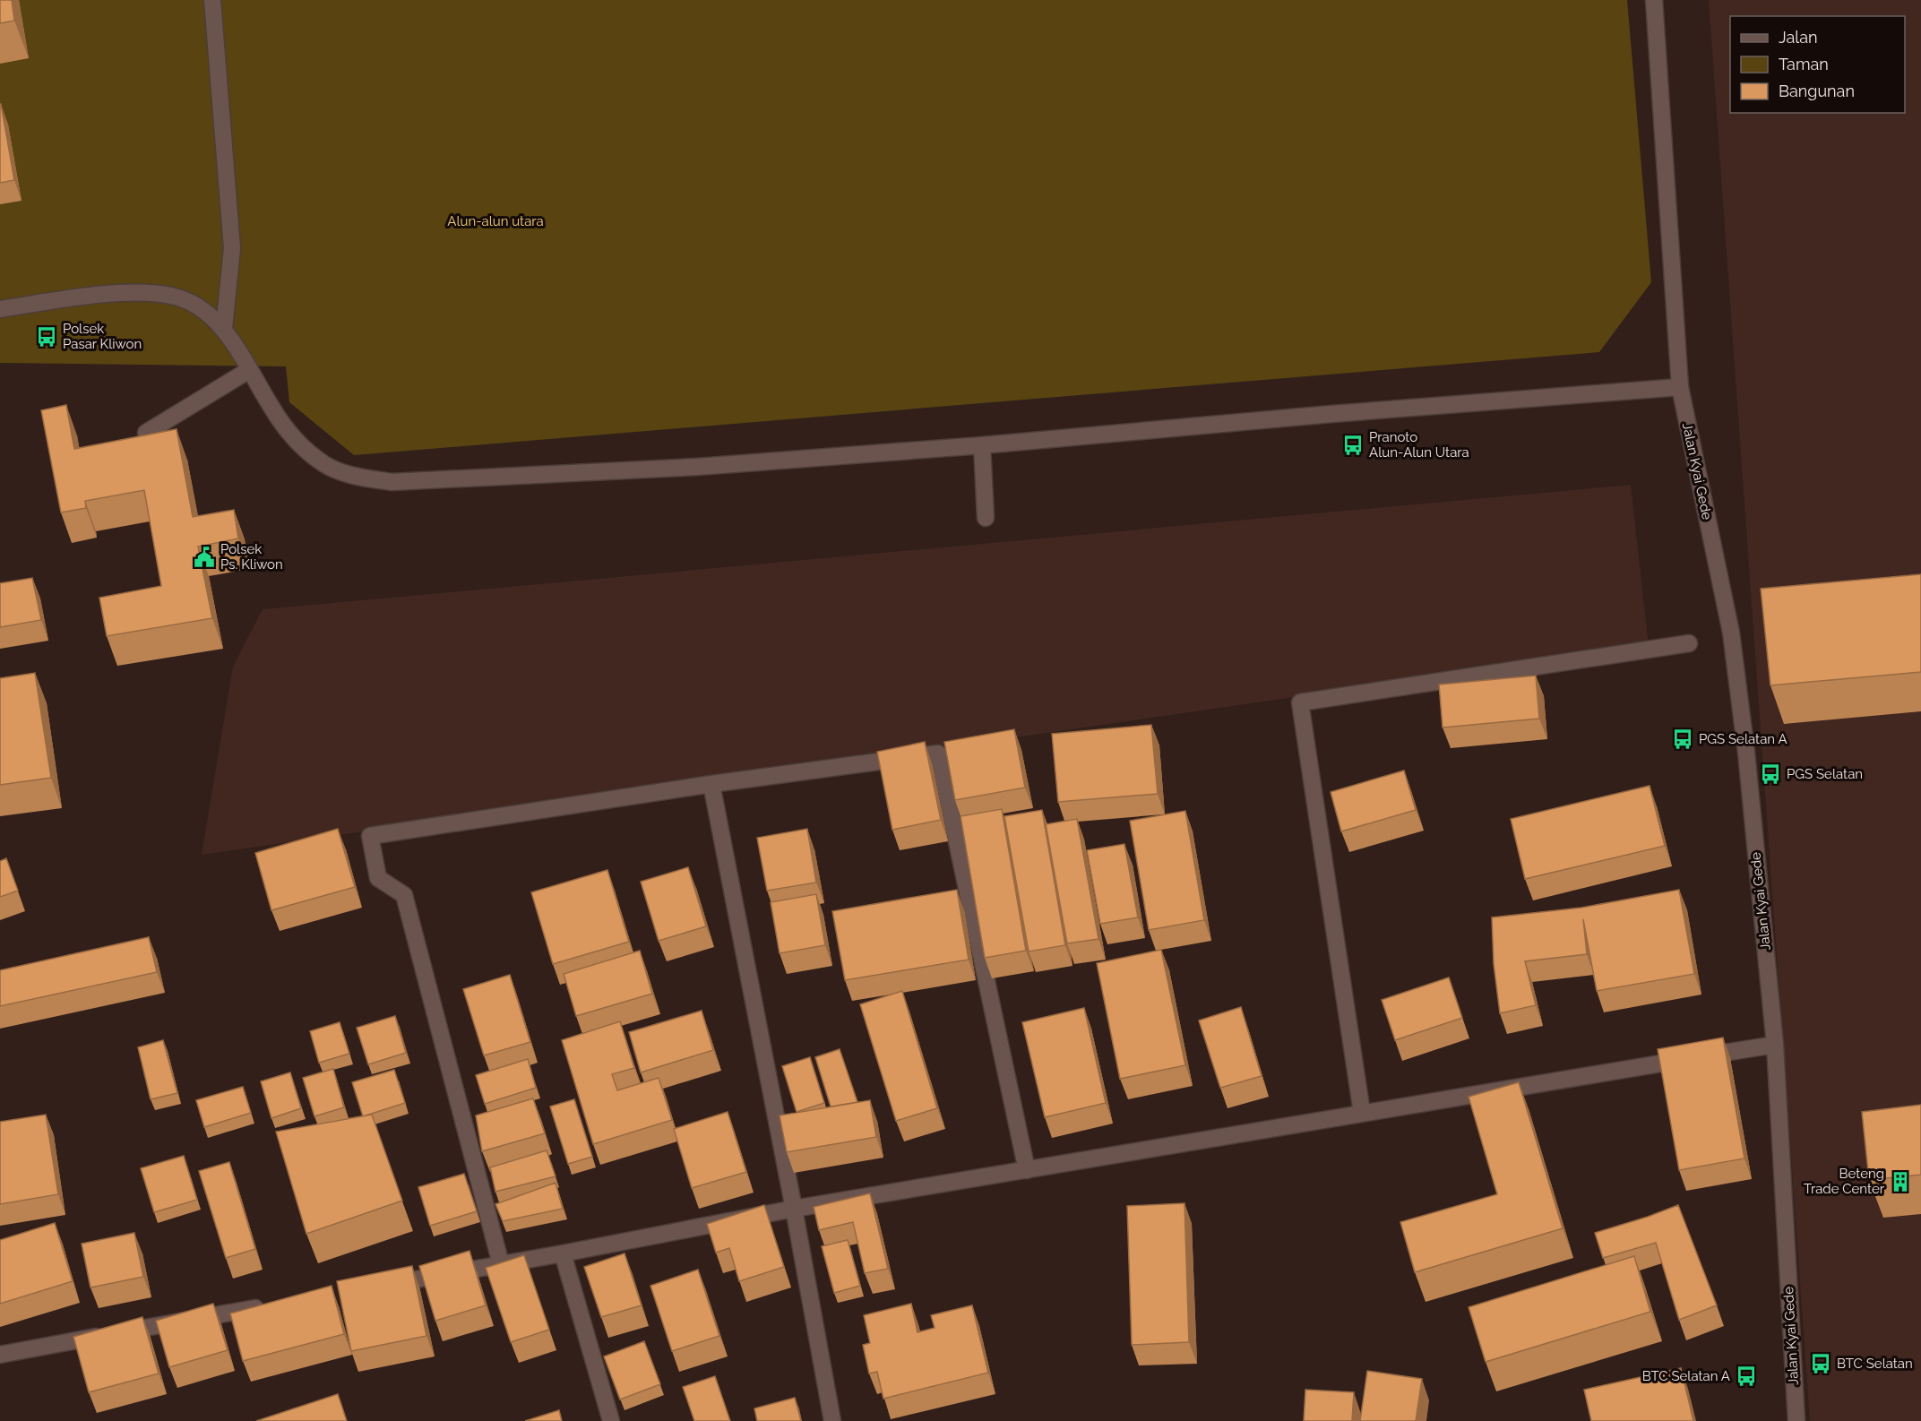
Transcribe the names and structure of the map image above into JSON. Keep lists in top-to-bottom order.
{
  "streets": {
    "street": ["Jalan Kyai Gede"]
  },
  "parks": ["Alun-alun utara"],
  "places": {
    "bus stop": [
      "Polsek Pasar Kliwon",
      "Pranoto Alun-Alun Utara",
      "PGS Selatan A",
      "PGS Selatan",
      "BTC Selatan",
      "BTC Selatan A"
    ],
    "public building": ["Polsek Ps. Kliwon"],
    "building": ["Beteng Trade Center"]
  },
  "legend": ["Jalan", "Taman", "Bangunan"]
}
